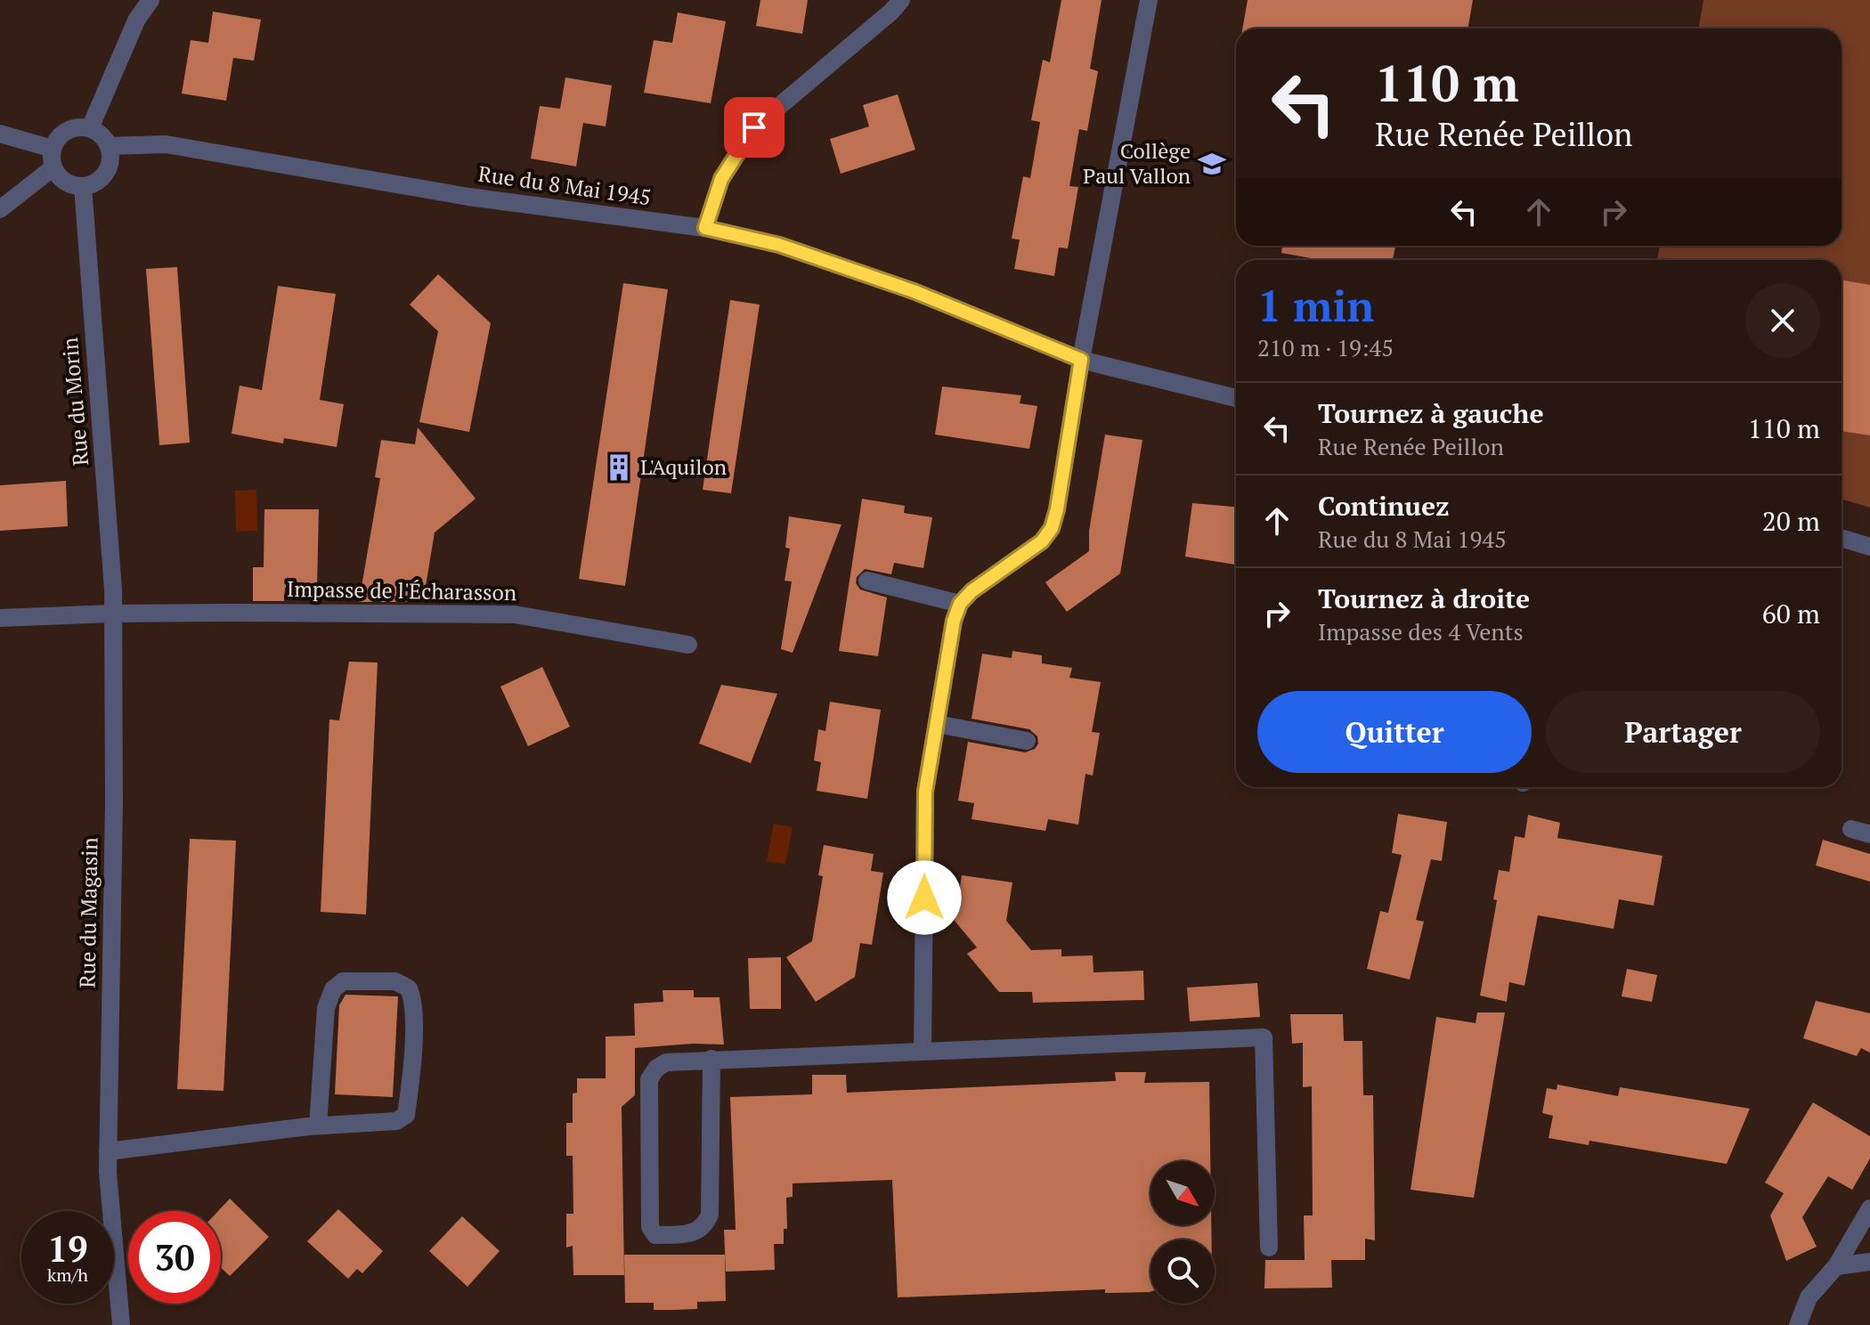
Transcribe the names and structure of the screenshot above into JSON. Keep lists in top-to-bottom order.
{
  "streets": {
    "street": [
      "Rue du 8 Mai 1945",
      "Rue du Morin",
      "Impasse de l'Écharasson",
      "Rue du Magasin"
    ]
  },
  "crossings": [
    ["Rue du 8 Mai 1945", "Rue du Morin"],
    ["Rue du Morin", "Impasse de l'Écharasson"],
    ["Rue du Morin", "Rue du Magasin"],
    ["Impasse de l'Écharasson", "Rue du Magasin"]
  ],
  "places": {
    "school or university": ["Collège Paul Vallon"],
    "building": ["L'Aquilon"]
  },
  "north": "bottom right",
  "page": {
    "turn": ["110 m", "Rue Renée Peillon"],
    "heading": ["1 min", "210 m · 19:45"],
    "list": [
      {
        "name": "Tournez à gauche",
        "note": "Rue Renée Peillon",
        "value": "110 m"
      },
      {
        "name": "Continuez",
        "note": "Rue du 8 Mai 1945",
        "value": "20 m"
      },
      {
        "name": "Tournez à droite",
        "note": "Impasse des 4 Vents",
        "value": "60 m"
      }
    ],
    "buttons": ["Quitter", "Partager"],
    "speed": "19 km/h",
    "limit": "30"
  }
}
